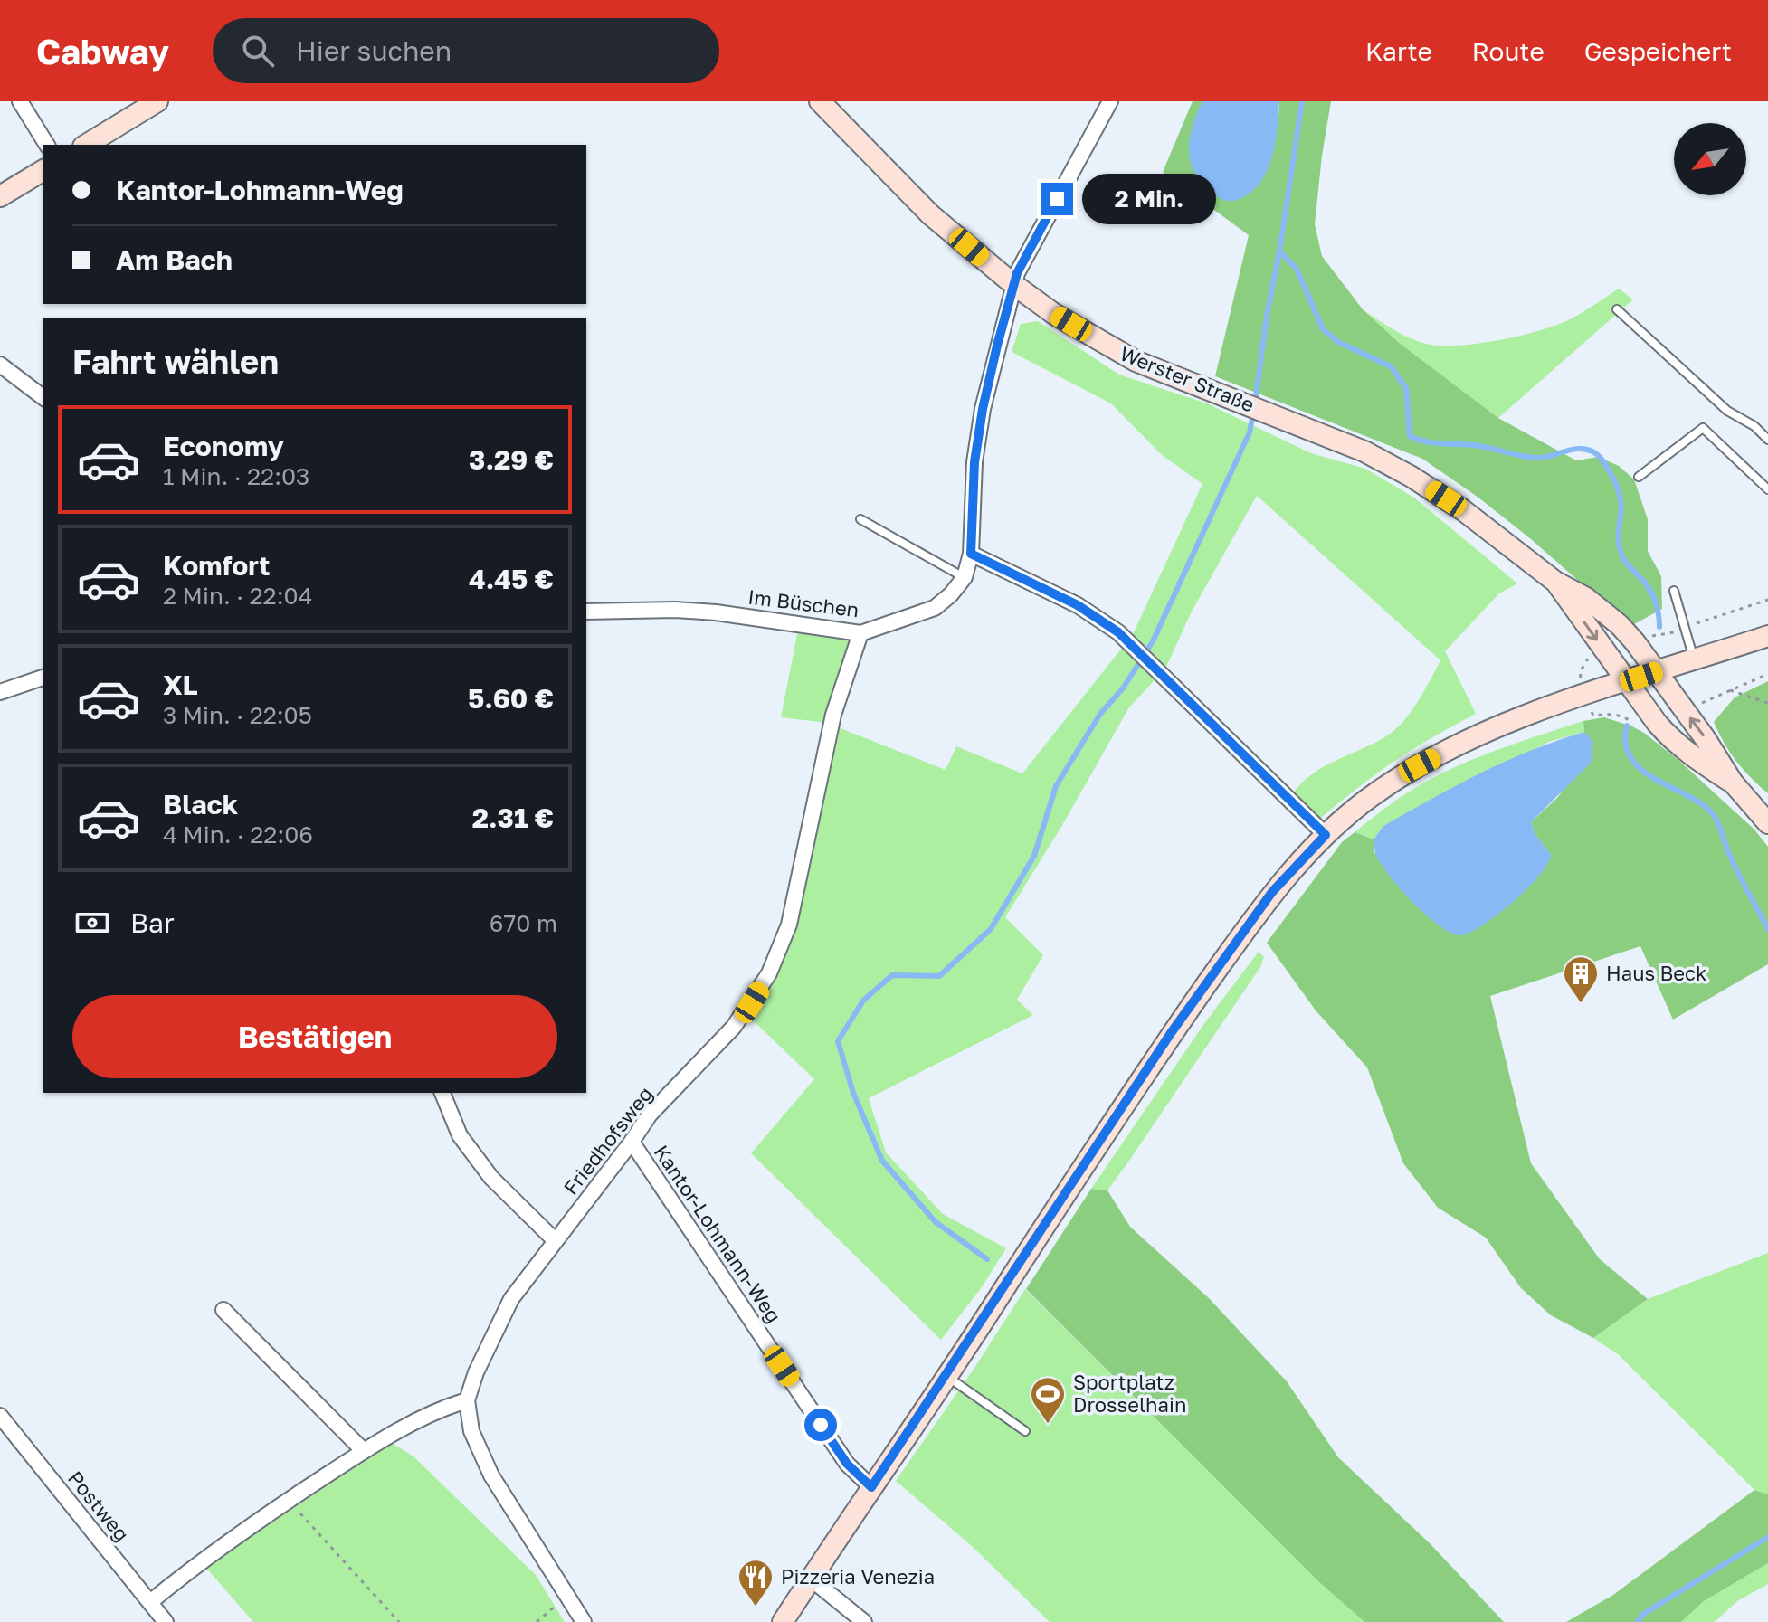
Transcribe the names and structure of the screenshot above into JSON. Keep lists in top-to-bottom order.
{
  "streets": {
    "main road": ["Werster Straße"],
    "street": [
      "Im Büschen",
      "Friedhofsweg",
      "Kantor-Lohmann-Weg",
      "Postweg"
    ]
  },
  "crossings": [
    ["Werster Straße", "Im Büschen"],
    ["Im Büschen", "Friedhofsweg"],
    ["Friedhofsweg", "Kantor-Lohmann-Weg"]
  ],
  "places": {
    "building": ["Haus Beck"],
    "sports": ["Sportplatz Drosselhain"],
    "restaurant": ["Pizzeria Venezia"]
  },
  "north": "bottom left",
  "page": {
    "header": "Cabway",
    "search": "Hier suchen",
    "nav": ["Karte", "Route", "Gespeichert"],
    "banner": ["Kantor-Lohmann-Weg", "Am Bach"],
    "bubble": "2 Min.",
    "heading": "Fahrt wählen",
    "list": [
      {
        "name": "Economy",
        "note": "1 Min. · 22:03",
        "value": "3.29 €"
      },
      {
        "name": "Komfort",
        "note": "2 Min. · 22:04",
        "value": "4.45 €"
      },
      {
        "name": "XL",
        "note": "3 Min. · 22:05",
        "value": "5.60 €"
      },
      {
        "name": "Black",
        "note": "4 Min. · 22:06",
        "value": "2.31 €"
      }
    ],
    "pay": ["Bar", "670 m"],
    "buttons": "Bestätigen"
  }
}
